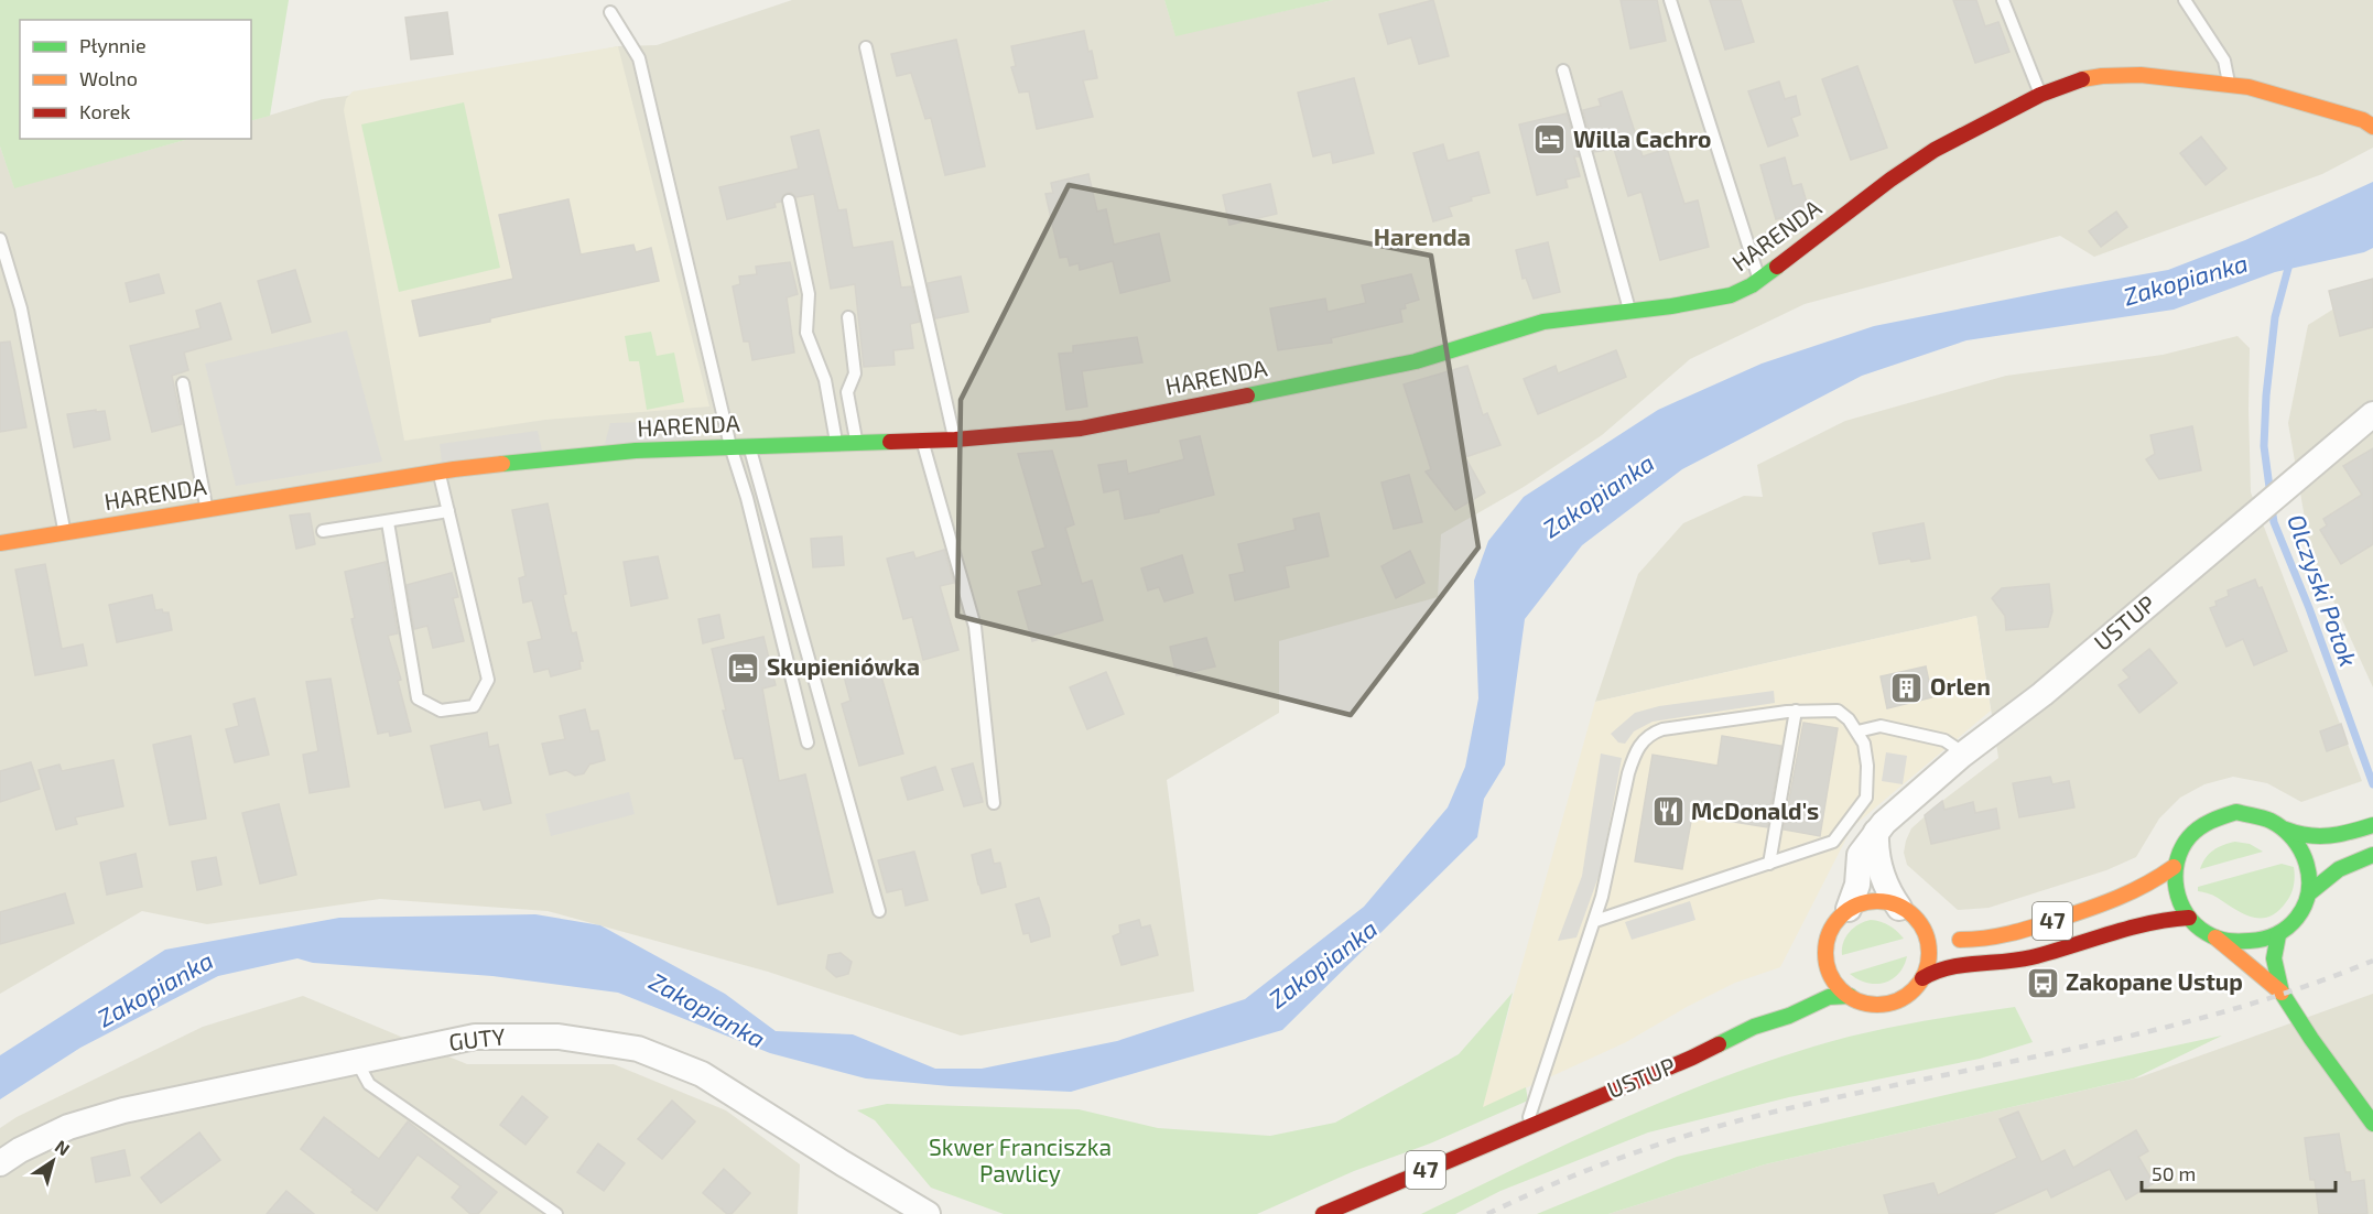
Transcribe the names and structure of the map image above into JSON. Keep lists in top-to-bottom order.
{
  "streets": {
    "street": [
      "HARENDA",
      "USTUP",
      "47",
      "GUTY"
    ]
  },
  "crossings": [
    ["USTUP", "47"]
  ],
  "districts": ["Harenda"],
  "water": ["Zakopianka", "Olczyski Potok"],
  "parks": ["Skwer Franciszka Pawlicy"],
  "places": {
    "hotel": ["Willa Cachro", "Skupieniówka"],
    "building": ["Orlen"],
    "restaurant": ["McDonald's"],
    "bus stop": ["Zakopane Ustup"]
  },
  "legend": ["Płynnie", "Wolno", "Korek"],
  "scale_bar": "50 m",
  "north": "top right"
}
